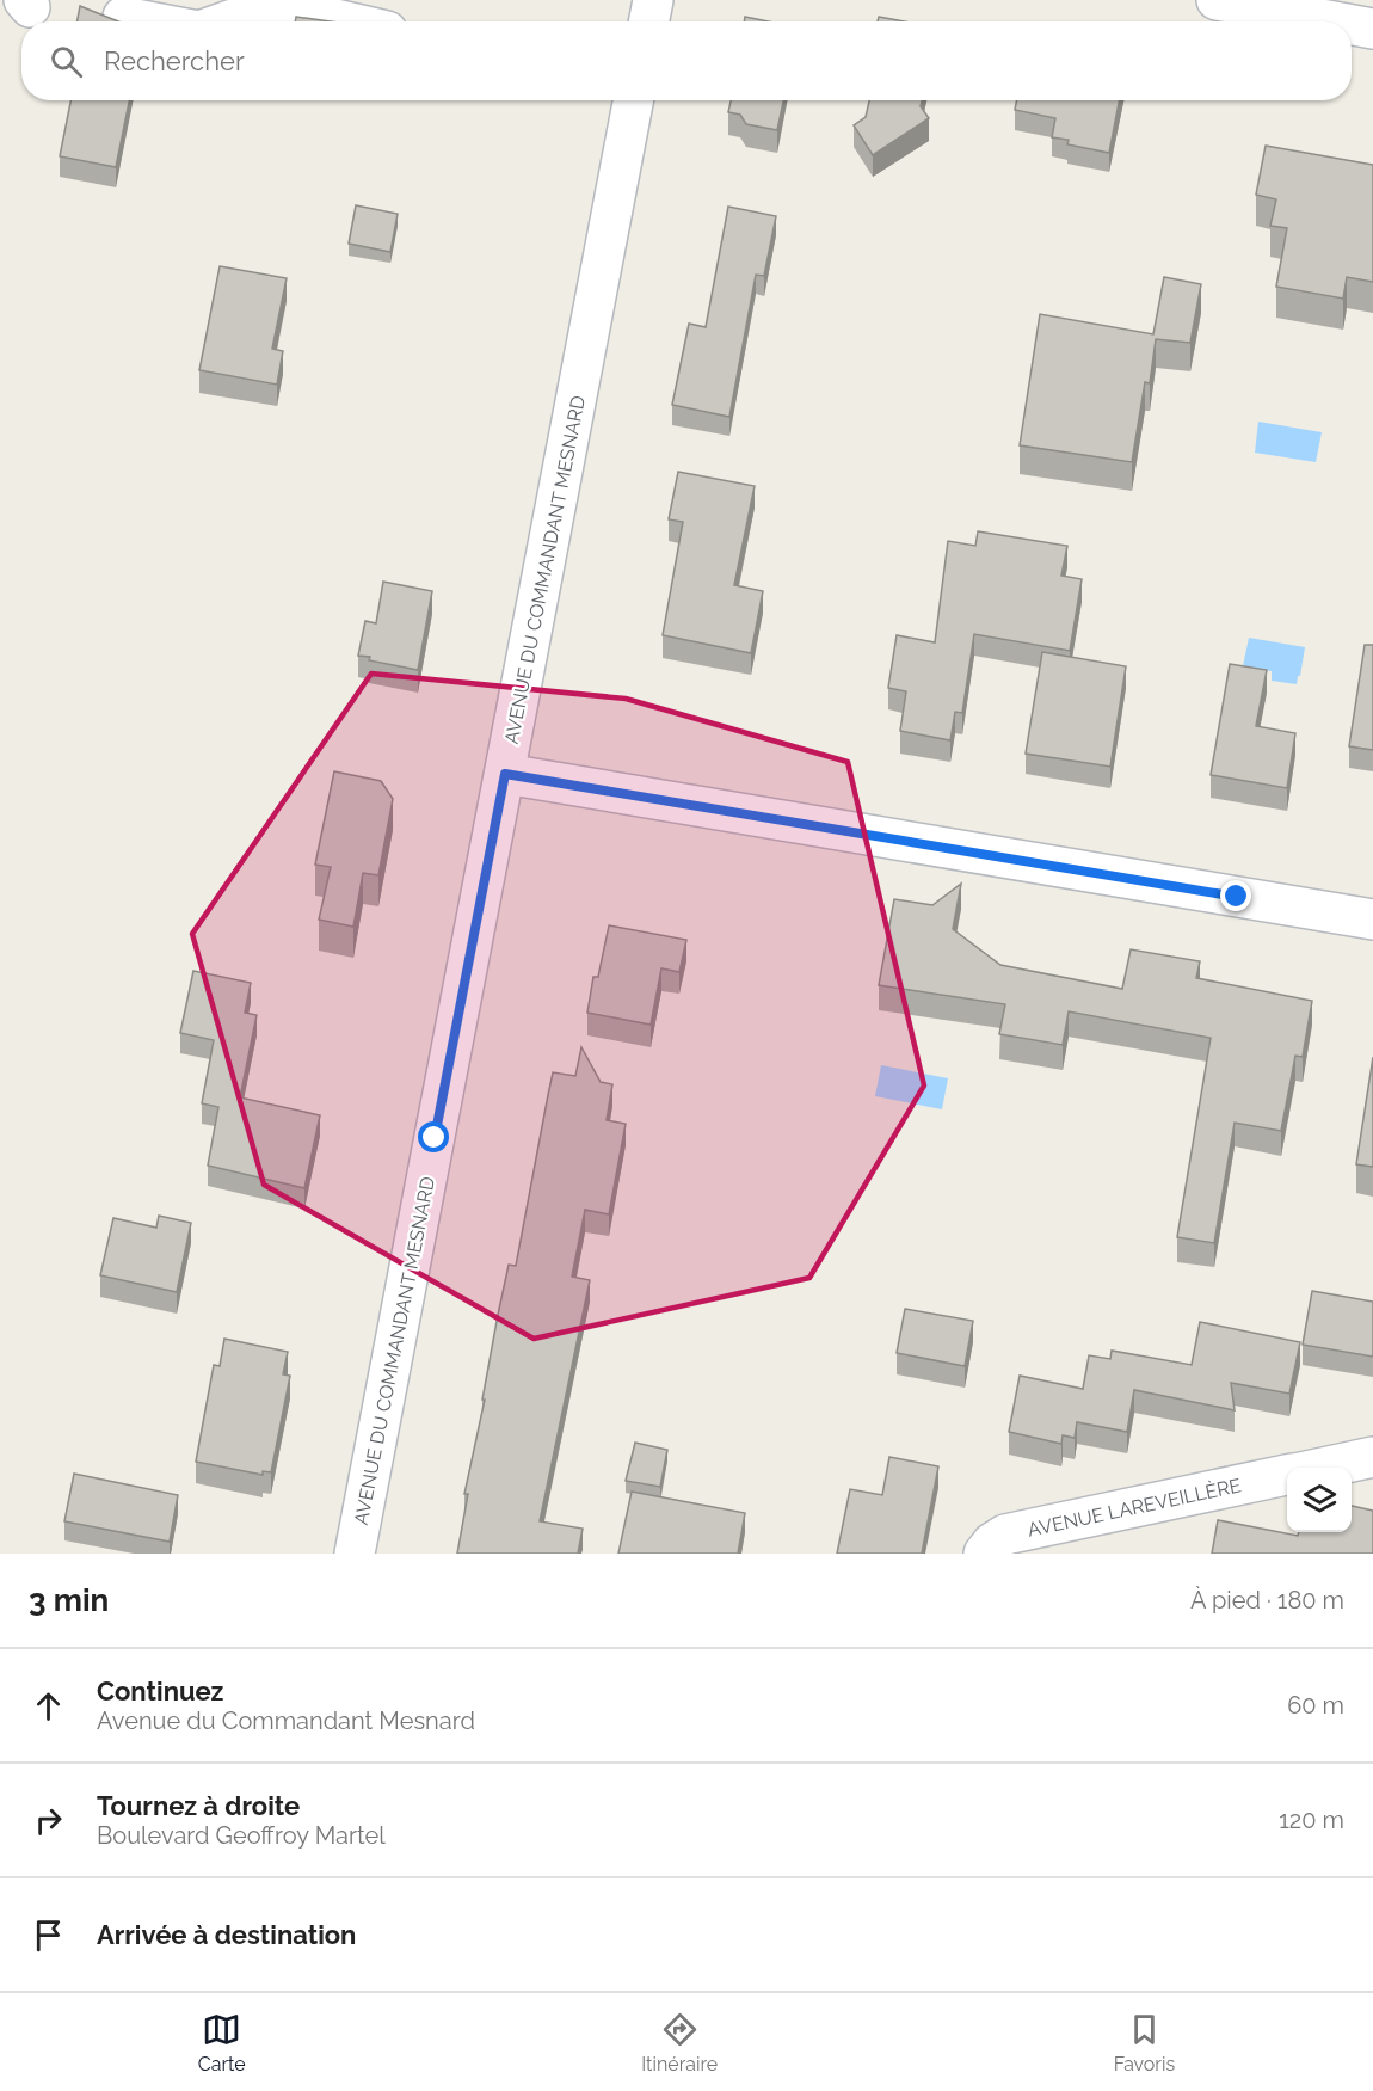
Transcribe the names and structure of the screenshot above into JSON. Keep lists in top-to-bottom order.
{
  "streets": {
    "street": ["AVENUE DU COMMANDANT MESNARD", "AVENUE LAREVEILLÈRE"]
  },
  "page": {
    "search": "Rechercher",
    "heading": ["3 min", "À pied · 180 m"],
    "list": [
      ["Continuez", "Avenue du Commandant Mesnard", "60 m"],
      ["Tournez à droite", "Boulevard Geoffroy Martel", "120 m"],
      "Arrivée à destination"
    ],
    "nav": ["Carte", "Itinéraire", "Favoris"]
  }
}
